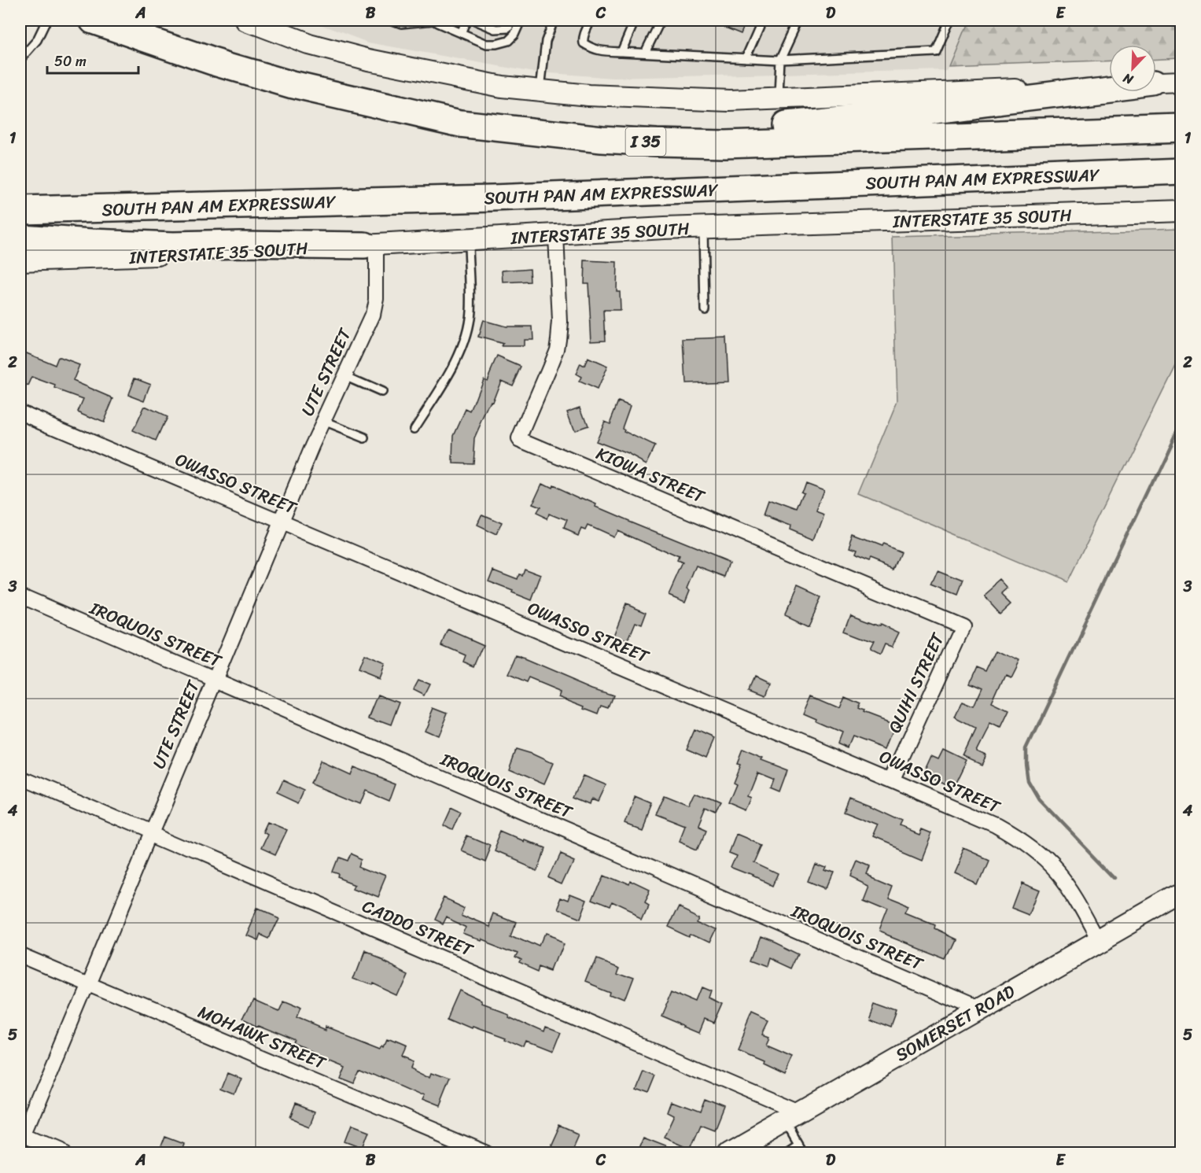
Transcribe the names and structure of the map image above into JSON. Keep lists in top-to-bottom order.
{
  "streets": {
    "highway": ["I 35", "SOUTH PAN AM EXPRESSWAY"],
    "main road": ["INTERSTATE 35 SOUTH", "SOMERSET ROAD"],
    "street": [
      "UTE STREET",
      "KIOWA STREET",
      "OWASSO STREET",
      "IROQUOIS STREET",
      "QUIHI STREET",
      "CADDO STREET",
      "MOHAWK STREET"
    ]
  },
  "crossings": [
    ["INTERSTATE 35 SOUTH", "UTE STREET"],
    ["INTERSTATE 35 SOUTH", "KIOWA STREET"],
    ["UTE STREET", "OWASSO STREET"],
    ["UTE STREET", "IROQUOIS STREET"],
    ["UTE STREET", "CADDO STREET"],
    ["UTE STREET", "MOHAWK STREET"],
    ["KIOWA STREET", "QUIHI STREET"],
    ["OWASSO STREET", "QUIHI STREET"],
    ["OWASSO STREET", "SOMERSET ROAD"],
    ["IROQUOIS STREET", "SOMERSET ROAD"],
    ["CADDO STREET", "SOMERSET ROAD"]
  ],
  "scale_bar": "50 m",
  "north": "bottom left",
  "grid": {
    "columns": [
      "A",
      "B",
      "C",
      "D",
      "E"
    ],
    "rows": [
      "1",
      "2",
      "3",
      "4",
      "5"
    ]
  }
}
